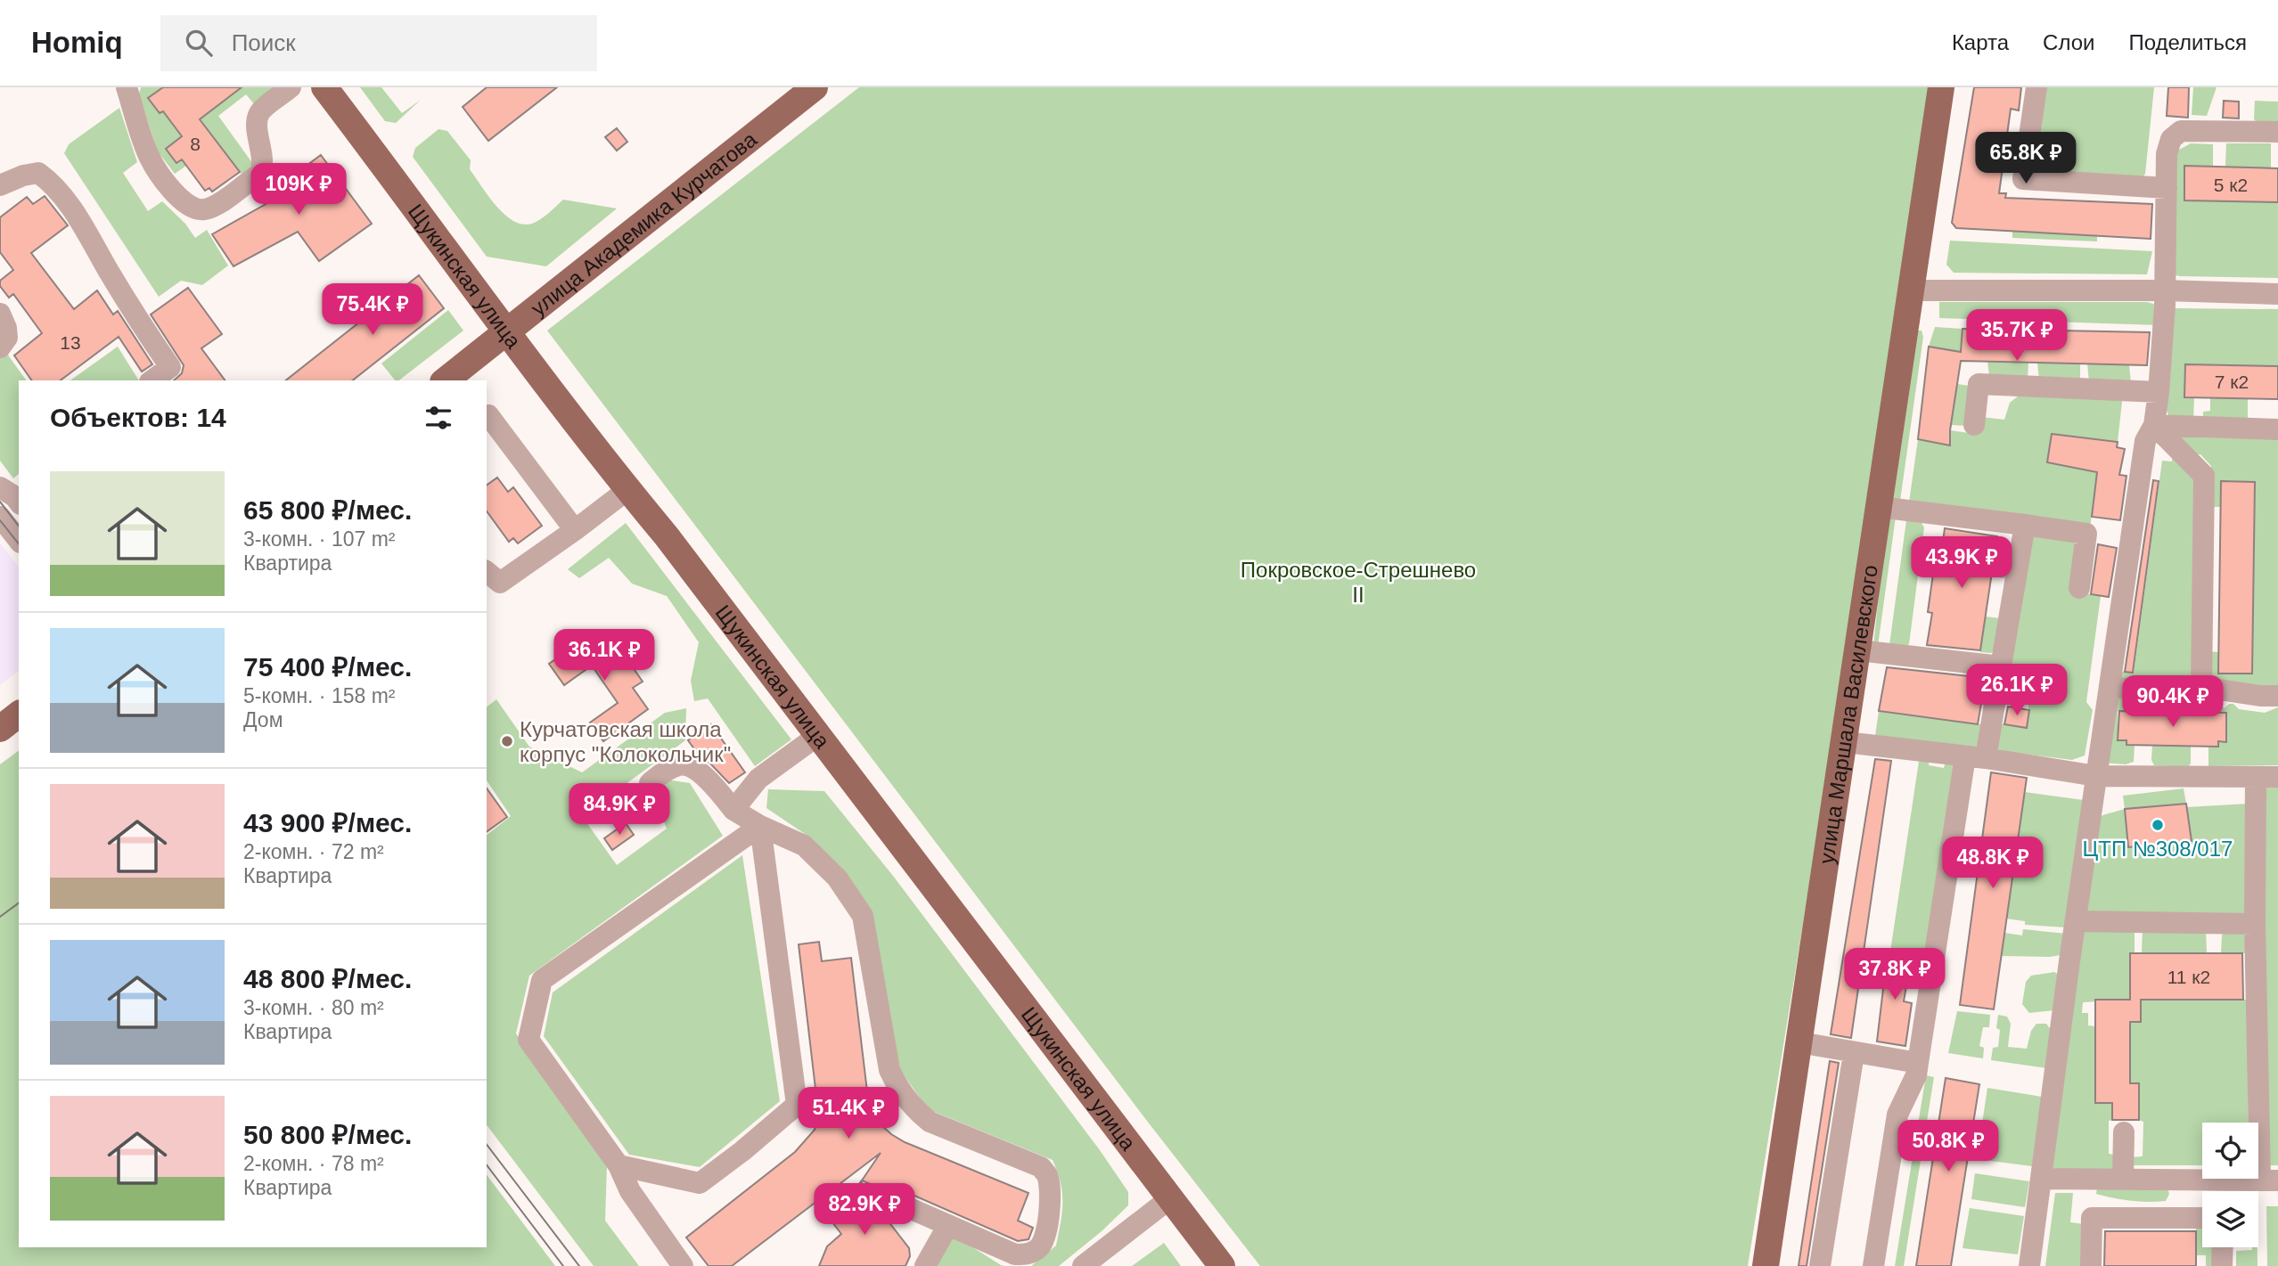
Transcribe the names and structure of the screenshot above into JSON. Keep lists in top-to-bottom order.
{
  "streets": {
    "main road": ["улица Академика Курчатова", "Щукинская улица", "улица Маршала Василевского"]
  },
  "crossings": [
    ["улица Академика Курчатова", "Щукинская улица"]
  ],
  "parks": ["Покровское-Стрешнево II"],
  "places": ["Курчатовская школа корпус \"Колокольчик\"", "ЦТП №308/017"],
  "house_numbers": [
    "8",
    "5 к2",
    "13",
    "7 к2",
    "11 к2"
  ],
  "page": {
    "header": "Homiq",
    "search": "Поиск",
    "nav": ["Карта", "Слои", "Поделиться"],
    "price": [
      "65.8K ₽",
      "109K ₽",
      "75.4K ₽",
      "35.7K ₽",
      "43.9K ₽",
      "36.1K ₽",
      "26.1K ₽",
      "90.4K ₽",
      "84.9K ₽",
      "48.8K ₽",
      "37.8K ₽",
      "51.4K ₽",
      "50.8K ₽",
      "82.9K ₽"
    ],
    "heading": "Объектов: 14",
    "list": [
      {
        "name": "65 800 ₽/мес.",
        "note": "3-комн. · 107 m² · Квартира"
      },
      {
        "name": "75 400 ₽/мес.",
        "note": "5-комн. · 158 m² · Дом"
      },
      {
        "name": "43 900 ₽/мес.",
        "note": "2-комн. · 72 m² · Квартира"
      },
      {
        "name": "48 800 ₽/мес.",
        "note": "3-комн. · 80 m² · Квартира"
      },
      {
        "name": "50 800 ₽/мес.",
        "note": "2-комн. · 78 m² · Квартира"
      }
    ]
  }
}
